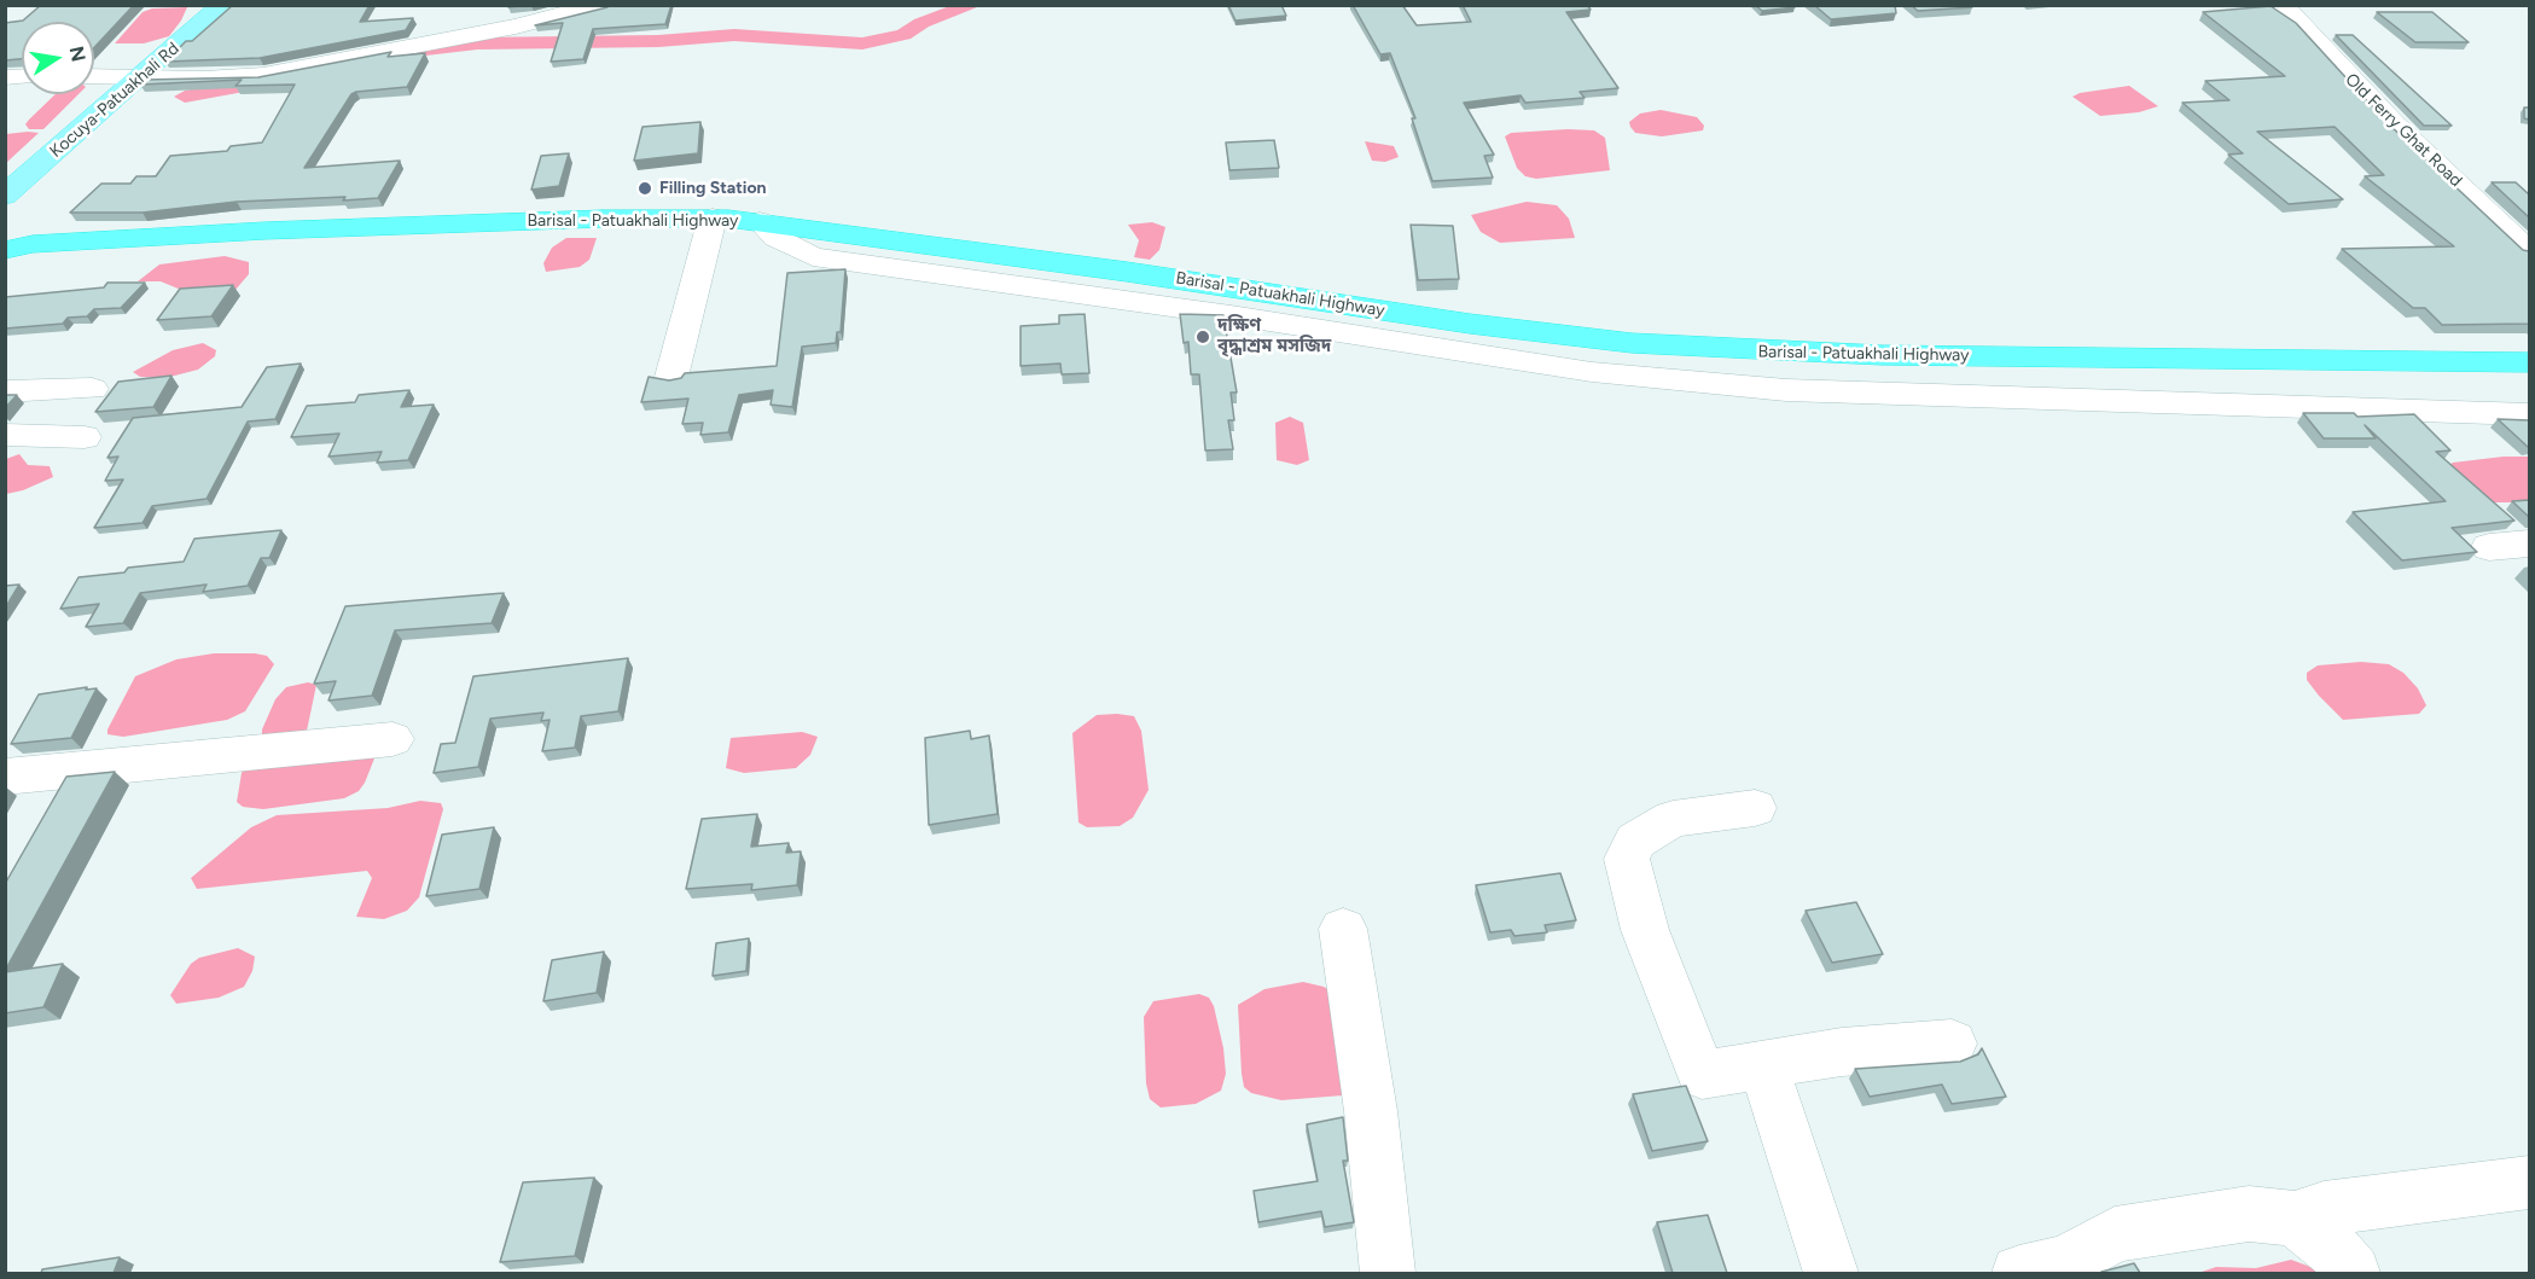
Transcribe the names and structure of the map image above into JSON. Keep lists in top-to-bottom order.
{
  "streets": {
    "highway": ["Barisal - Patuakhali Highway"],
    "main road": ["Kocuya-Patuakhali Rd"],
    "street": ["Old Ferry Ghat Road"]
  },
  "places": ["Filling Station", "দক্ষিণ বৃদ্ধাশ্রম মসজিদ"],
  "north": "right"
}
